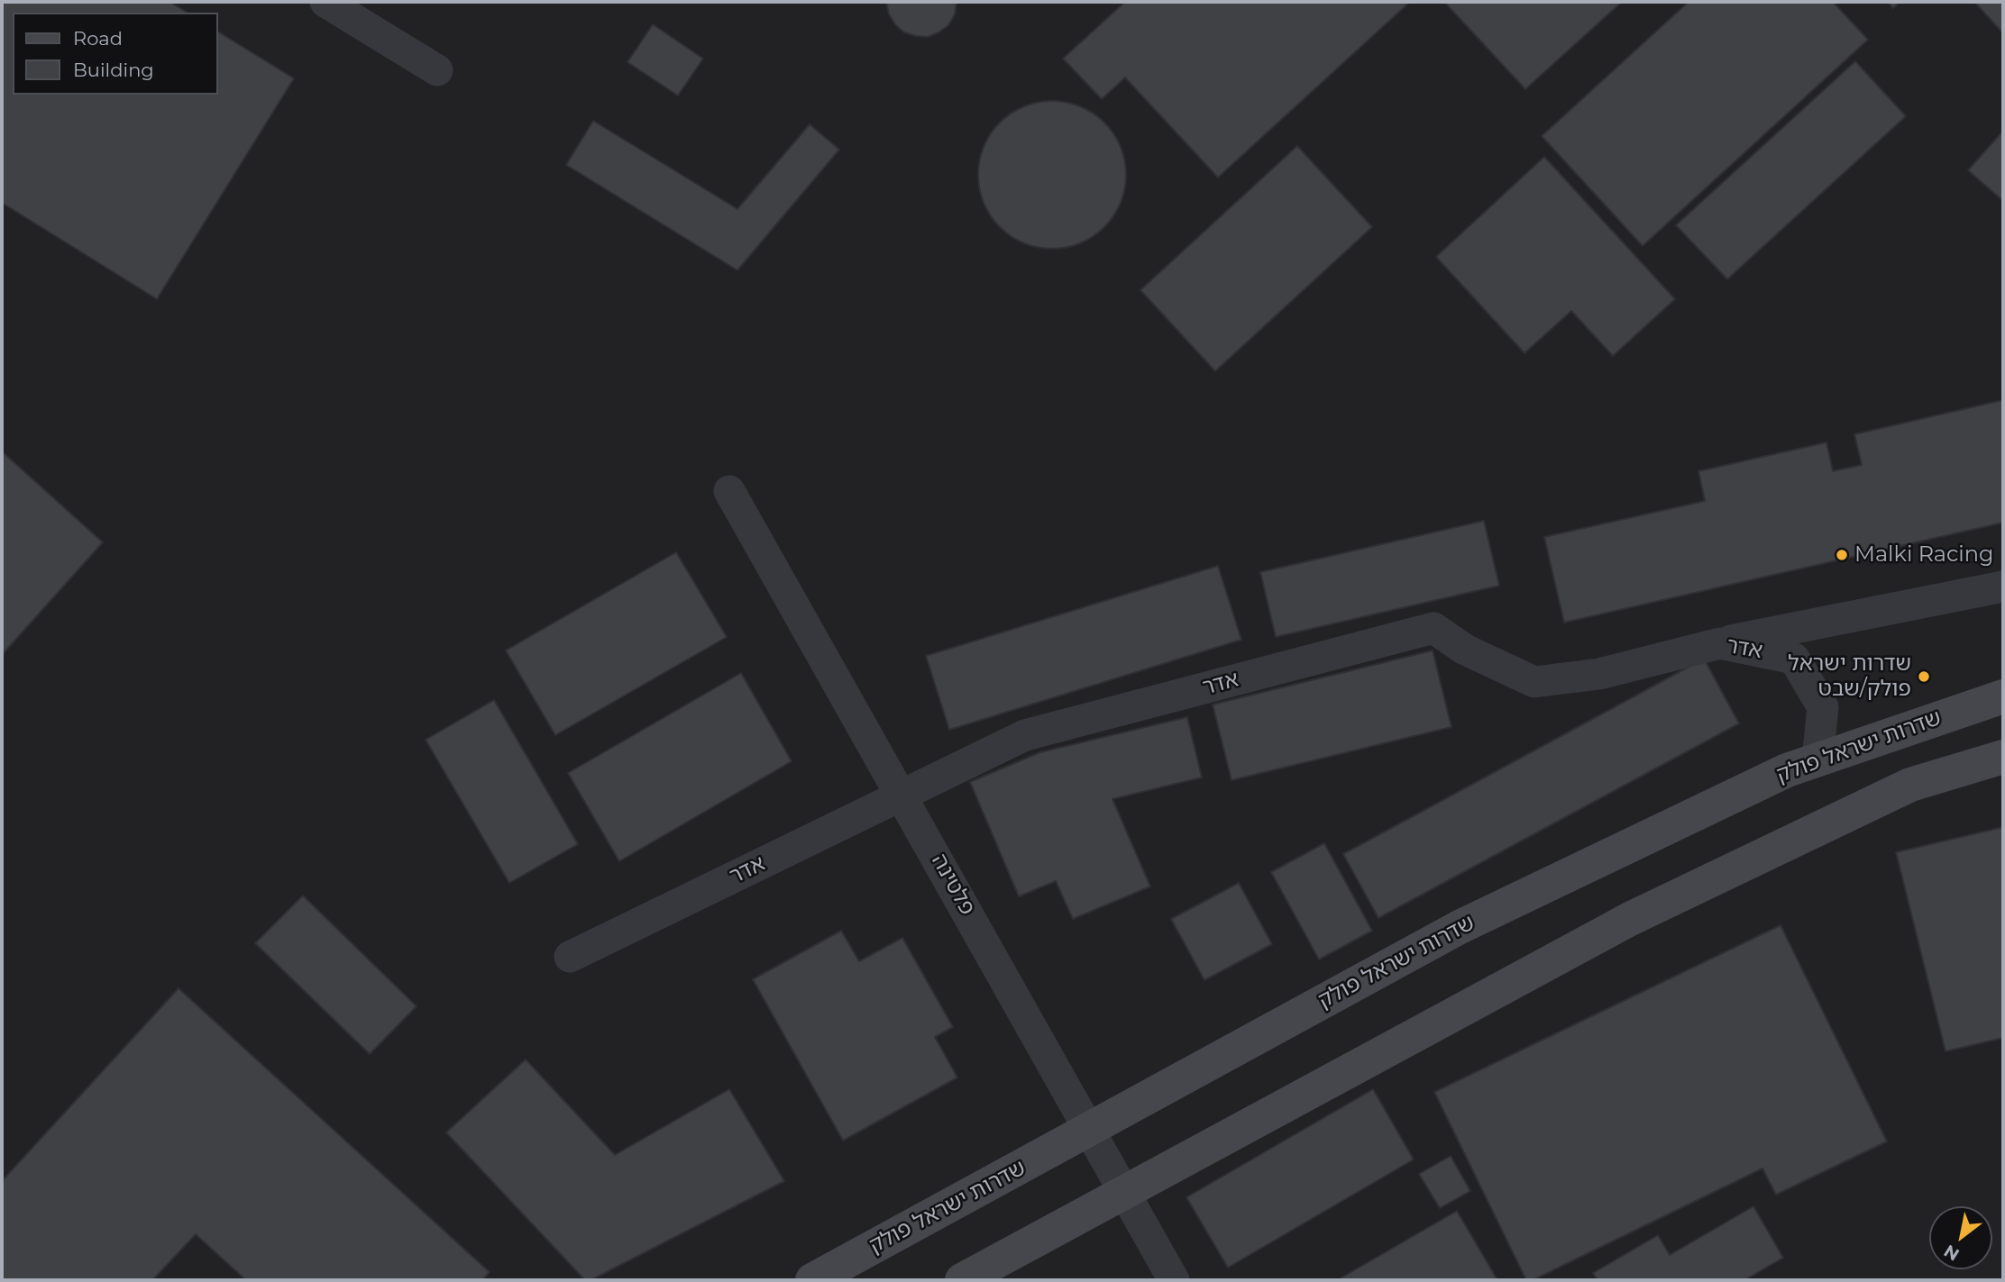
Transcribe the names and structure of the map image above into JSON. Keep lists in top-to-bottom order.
{
  "streets": {
    "street": ["אדר", "שדרות ישראל פולק", "פלטינה"]
  },
  "crossings": [
    ["אדר", "שדרות ישראל פולק"],
    ["אדר", "פלטינה"],
    ["שדרות ישראל פולק", "פלטינה"]
  ],
  "places": ["Malki Racing", "שדרות ישראל פולק/שבט"],
  "legend": ["Road", "Building"],
  "north": "bottom left"
}
